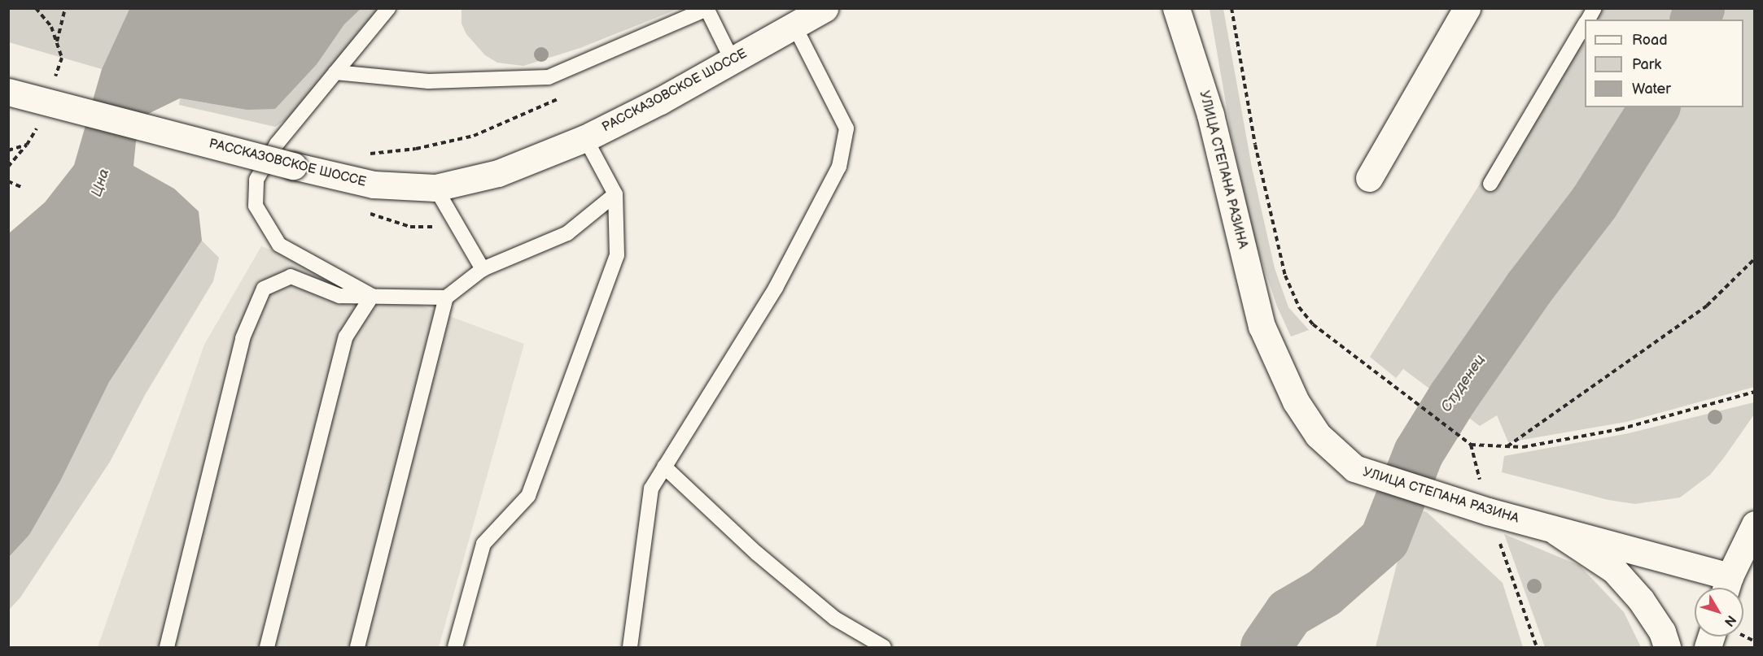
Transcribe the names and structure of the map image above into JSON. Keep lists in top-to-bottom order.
{
  "streets": {
    "main road": ["РАССКАЗОВСКОЕ ШОССЕ", "УЛИЦА СТЕПАНА РАЗИНА"]
  },
  "water": ["Цна", "Студенец"],
  "legend": ["Road", "Park", "Water"],
  "north": "bottom right"
}
